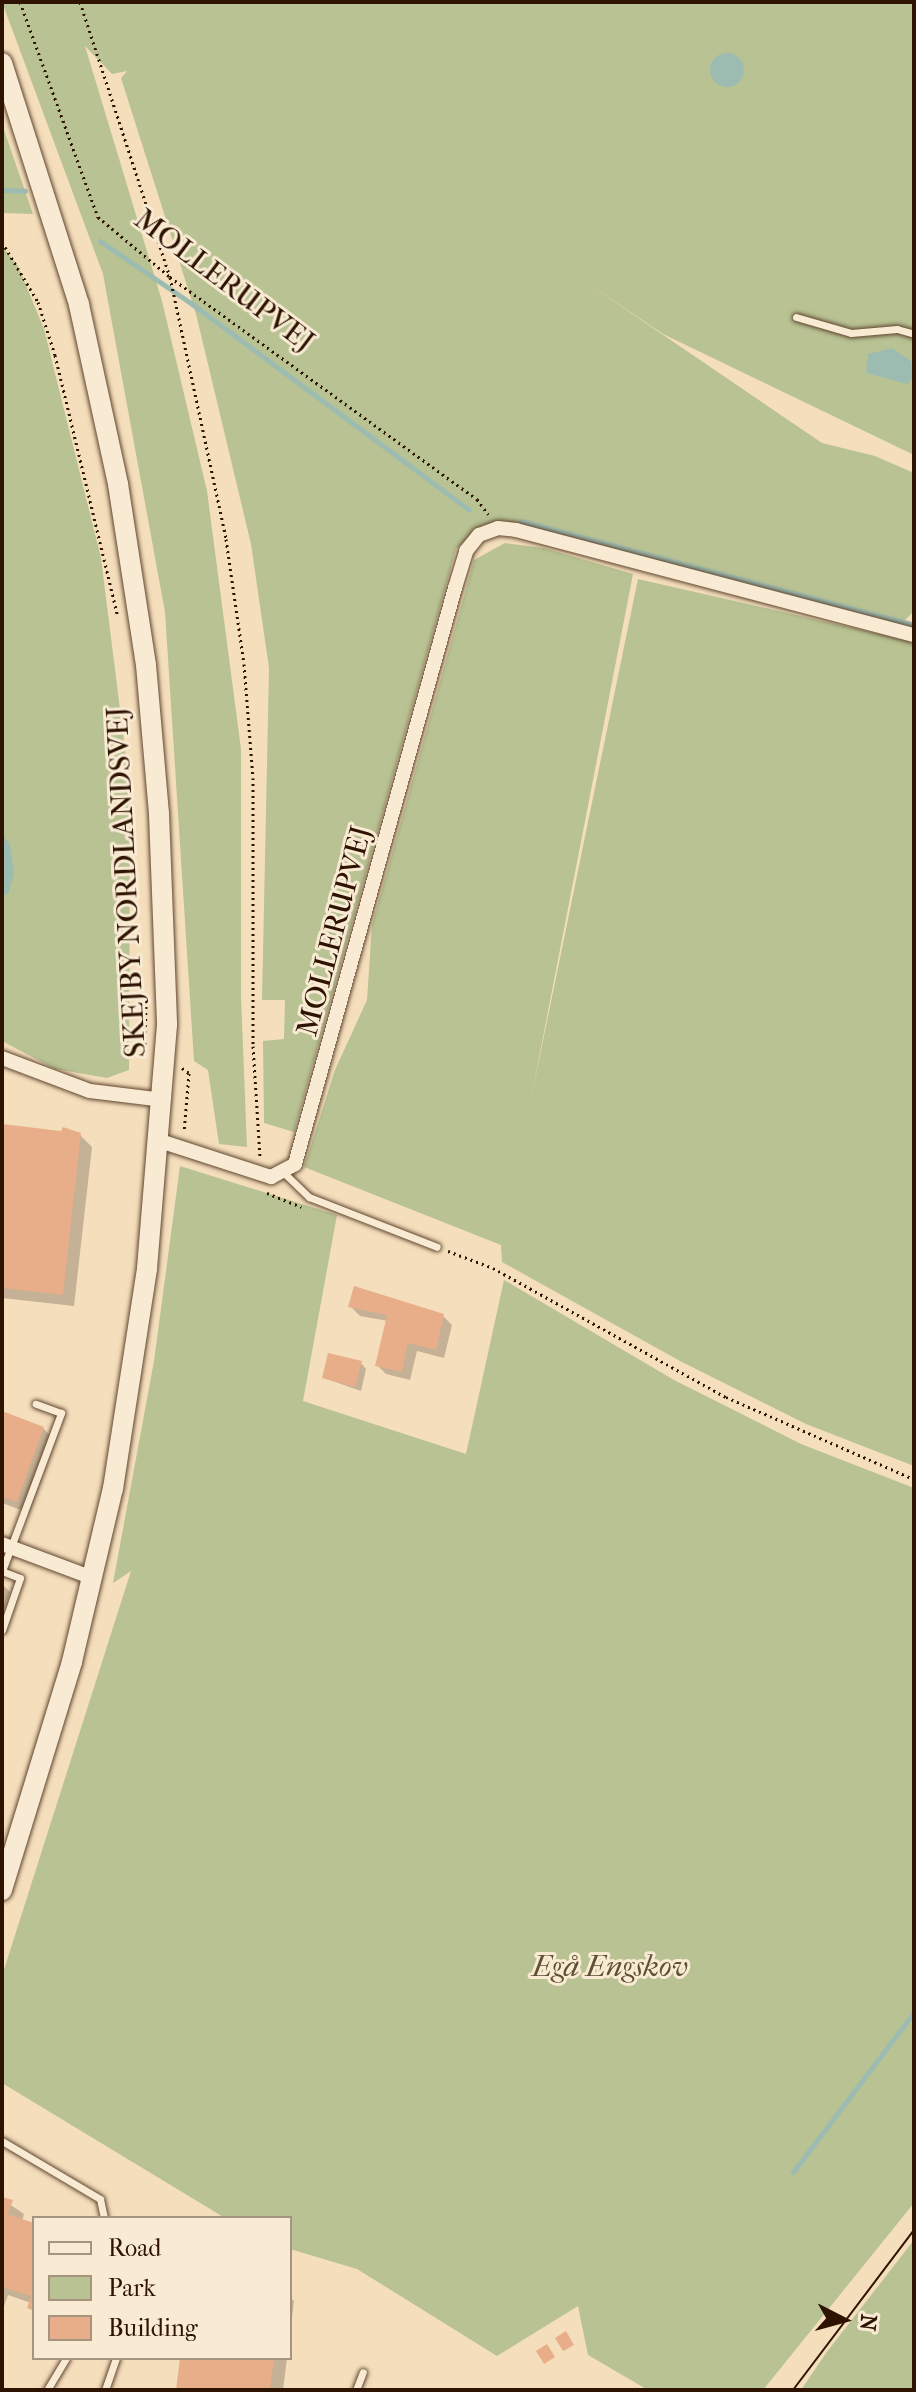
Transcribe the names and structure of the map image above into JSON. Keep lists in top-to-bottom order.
{
  "streets": {
    "street": ["MOLLERUPVEJ", "SKEJBY NORDLANDSVEJ"]
  },
  "parks": ["Egå Engskov"],
  "legend": ["Road", "Park", "Building"],
  "north": "right"
}
